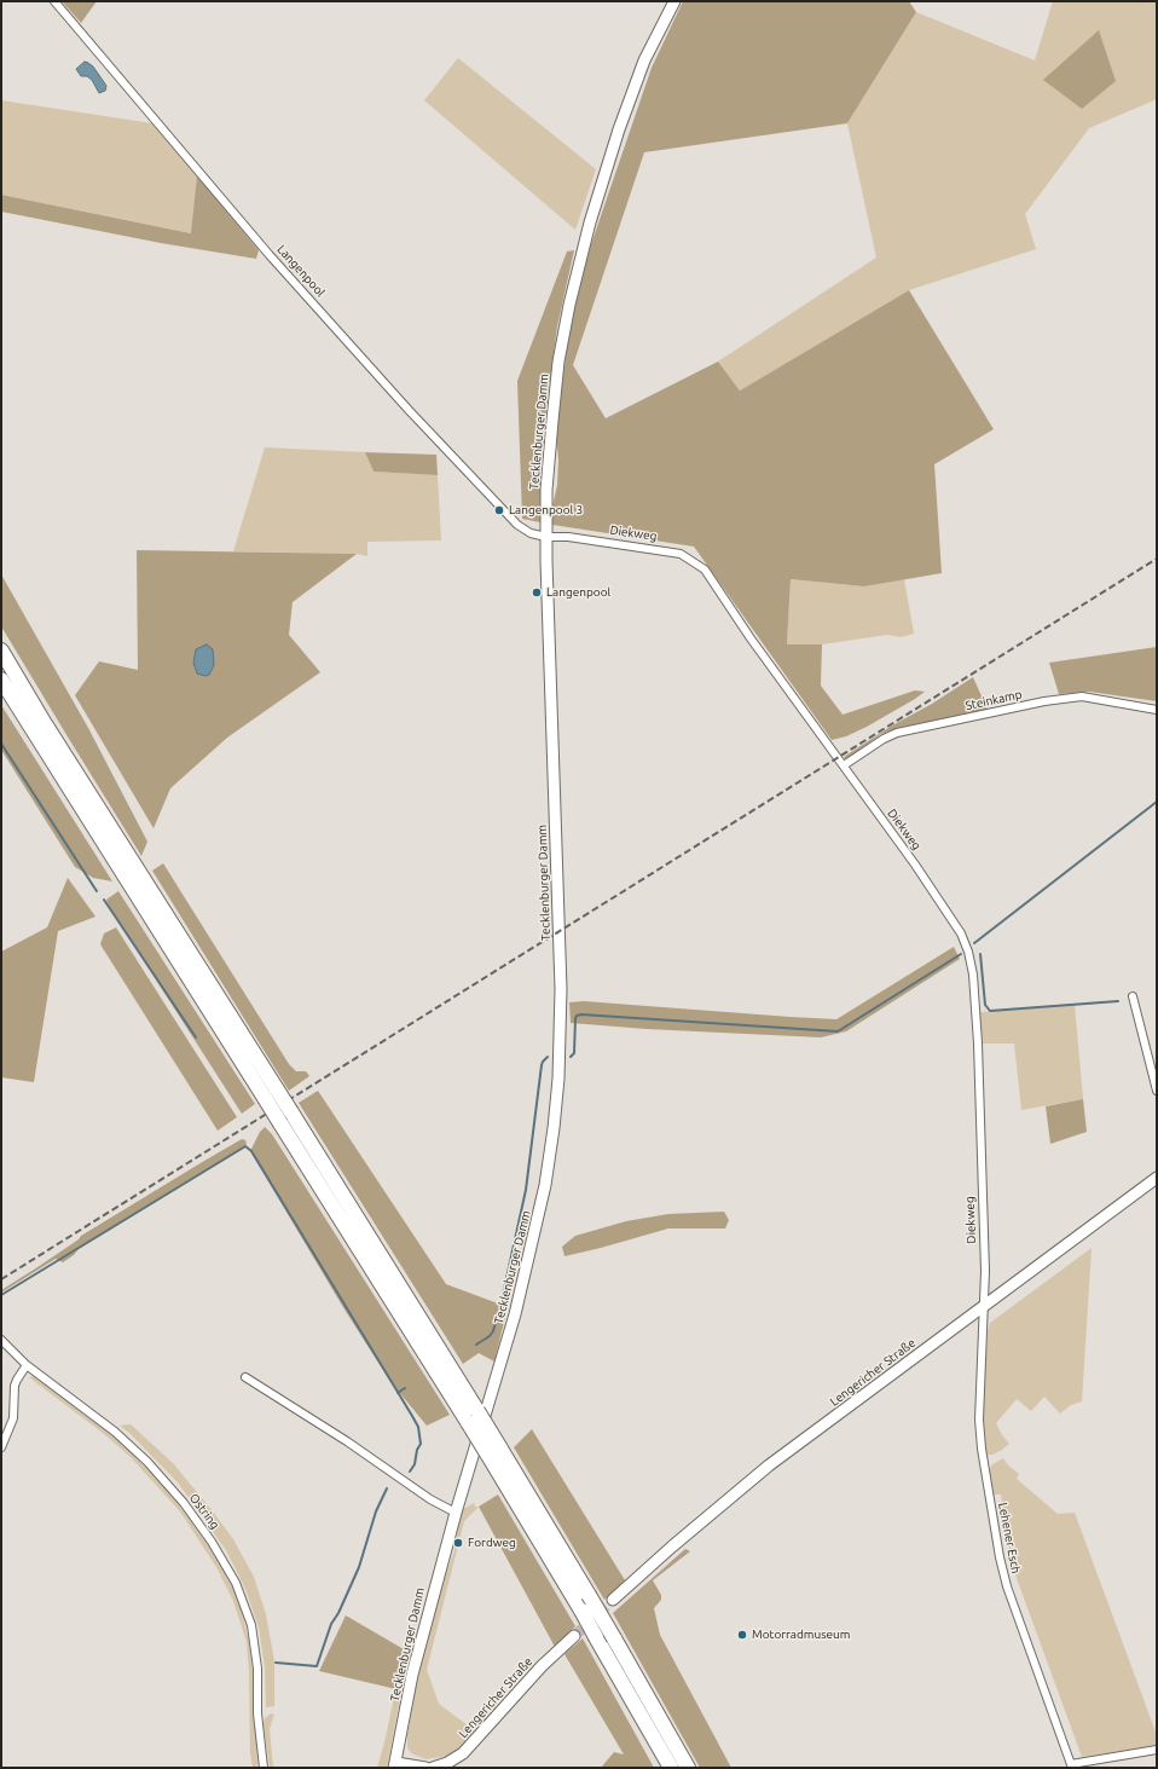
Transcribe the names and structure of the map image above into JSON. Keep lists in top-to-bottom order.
{
  "streets": {
    "main road": ["Tecklenburger Damm", "Lengericher Straße"],
    "street": [
      "Langenpool",
      "Diekweg",
      "Steinkamp",
      "Ostring",
      "Lehener Esch"
    ]
  },
  "crossings": [
    ["Langenpool", "Tecklenburger Damm"],
    ["Langenpool", "Diekweg"],
    ["Tecklenburger Damm", "Diekweg"],
    ["Diekweg", "Steinkamp"],
    ["Diekweg", "Lengericher Straße"],
    ["Diekweg", "Lehener Esch"],
    ["Lengericher Straße", "Lehener Esch"]
  ],
  "places": [
    "Langenpool 3",
    "Langenpool",
    "Fordweg",
    "Motorradmuseum"
  ]
}
